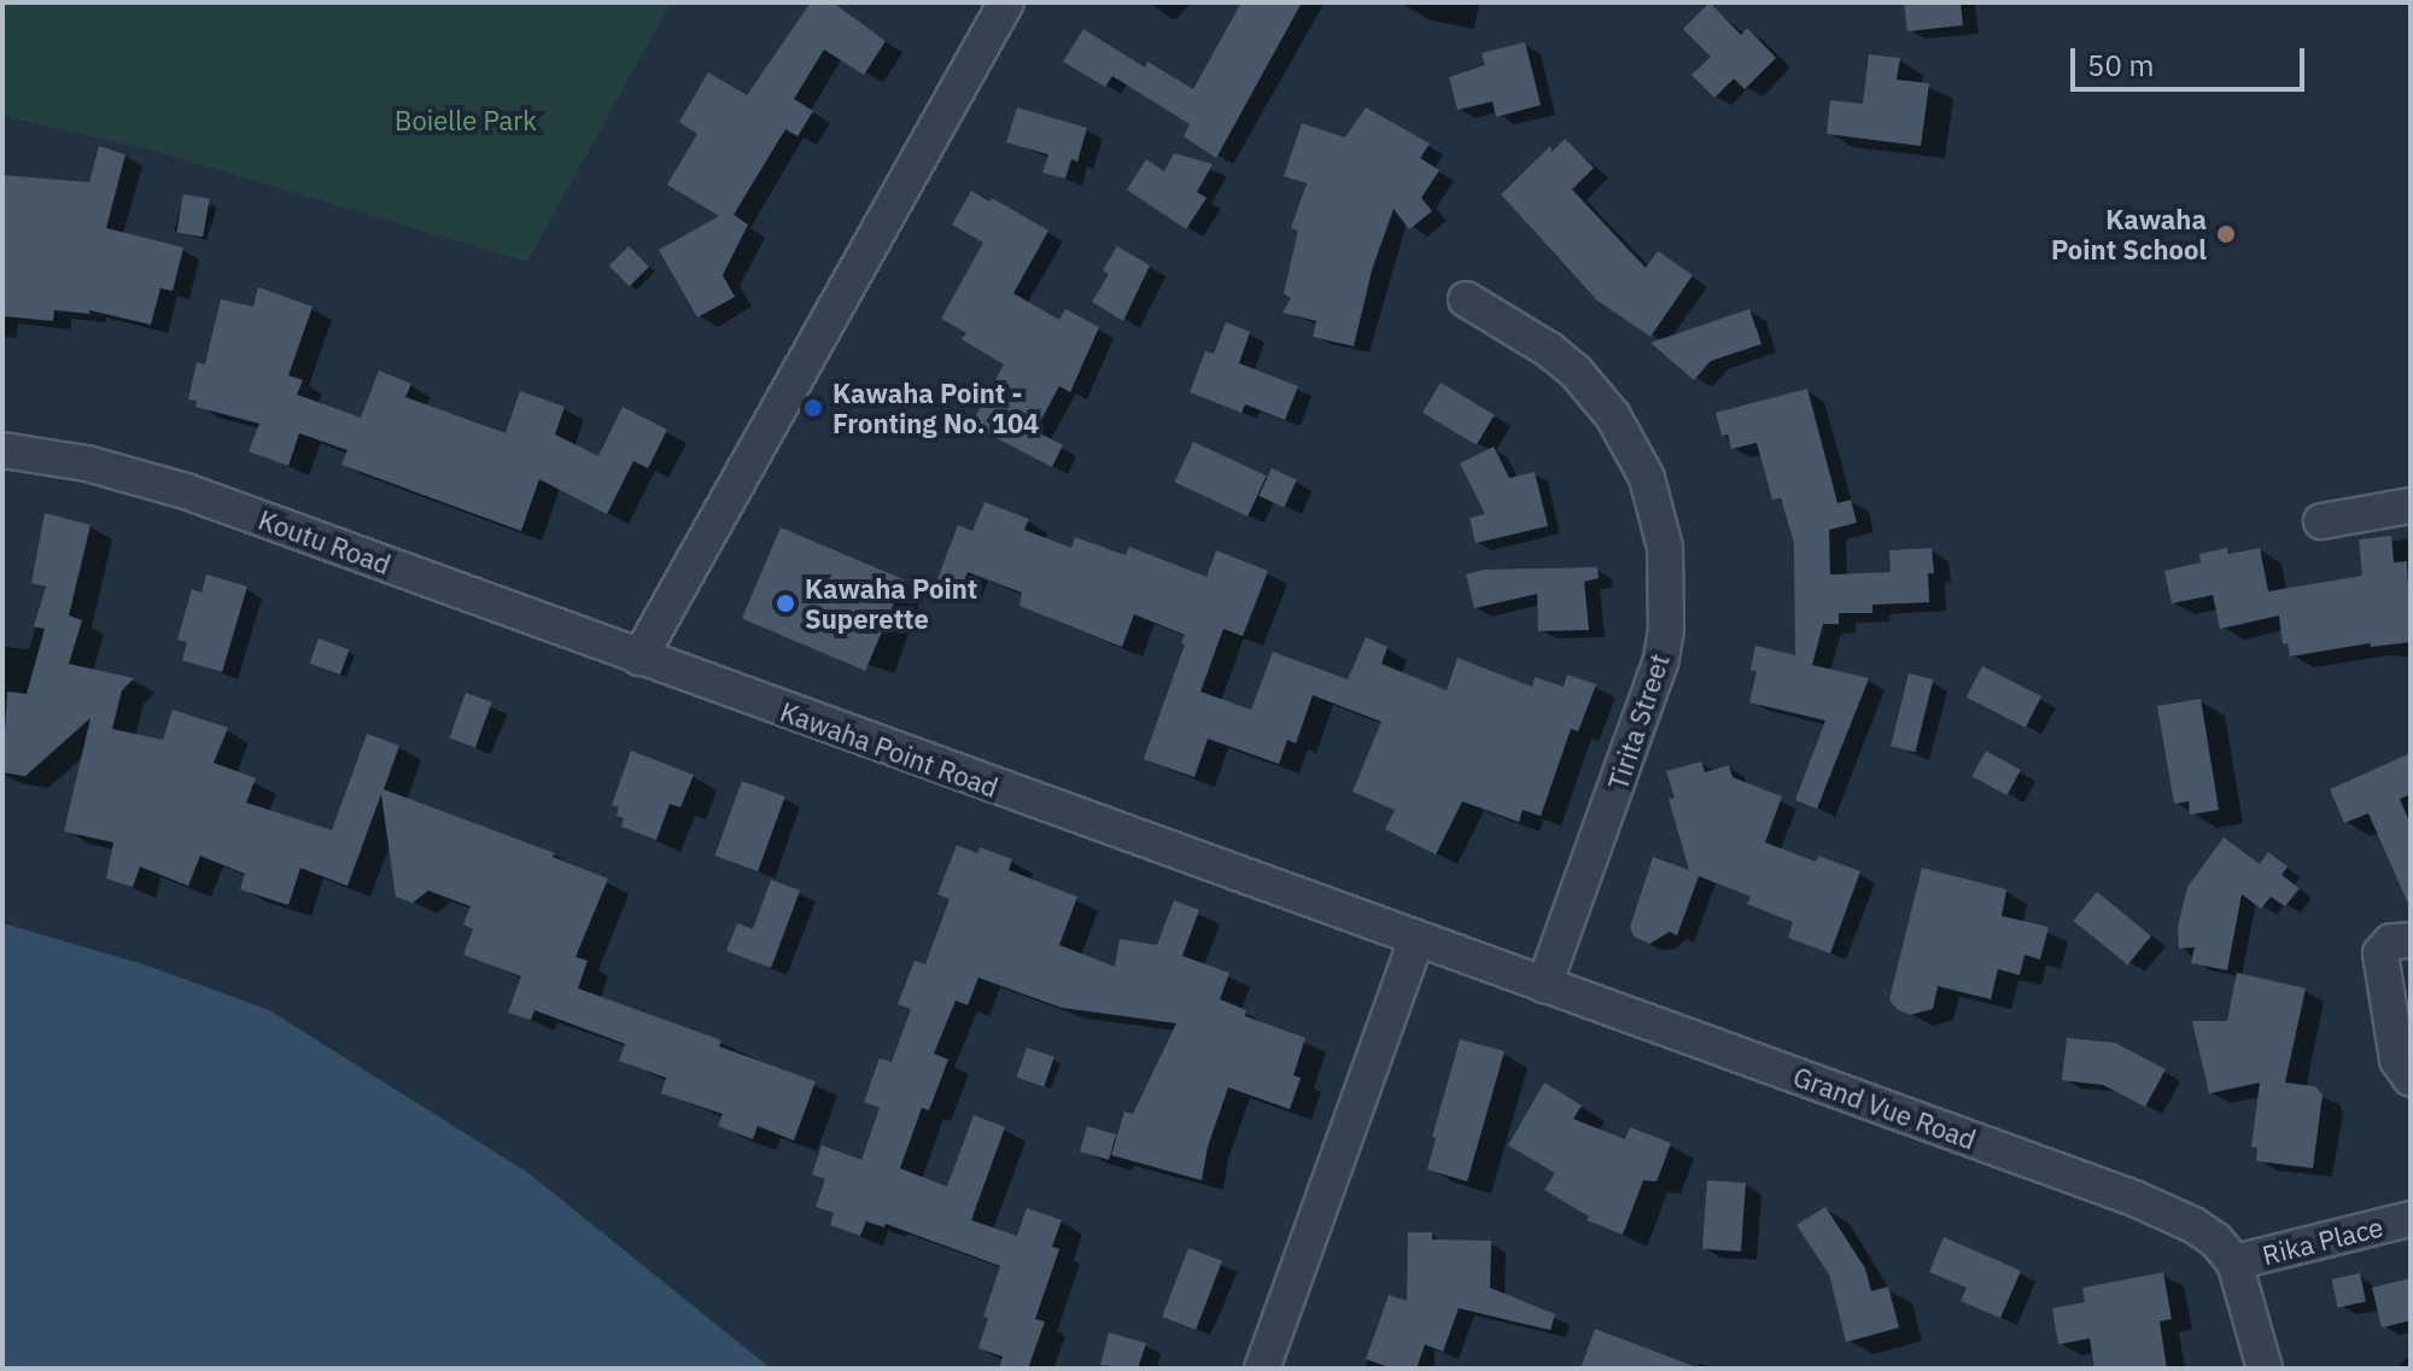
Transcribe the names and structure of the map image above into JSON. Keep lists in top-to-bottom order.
{
  "streets": {
    "street": [
      "Koutu Road",
      "Tirita Street",
      "Kawaha Point Road",
      "Grand Vue Road",
      "Rika Place"
    ]
  },
  "crossings": [
    ["Koutu Road", "Kawaha Point Road"],
    ["Tirita Street", "Grand Vue Road"],
    ["Kawaha Point Road", "Grand Vue Road"],
    ["Grand Vue Road", "Rika Place"]
  ],
  "parks": ["Boielle Park"],
  "places": ["Kawaha Point School", "Kawaha Point - Fronting No. 104", "Kawaha Point Superette"],
  "scale_bar": "50 m"
}
